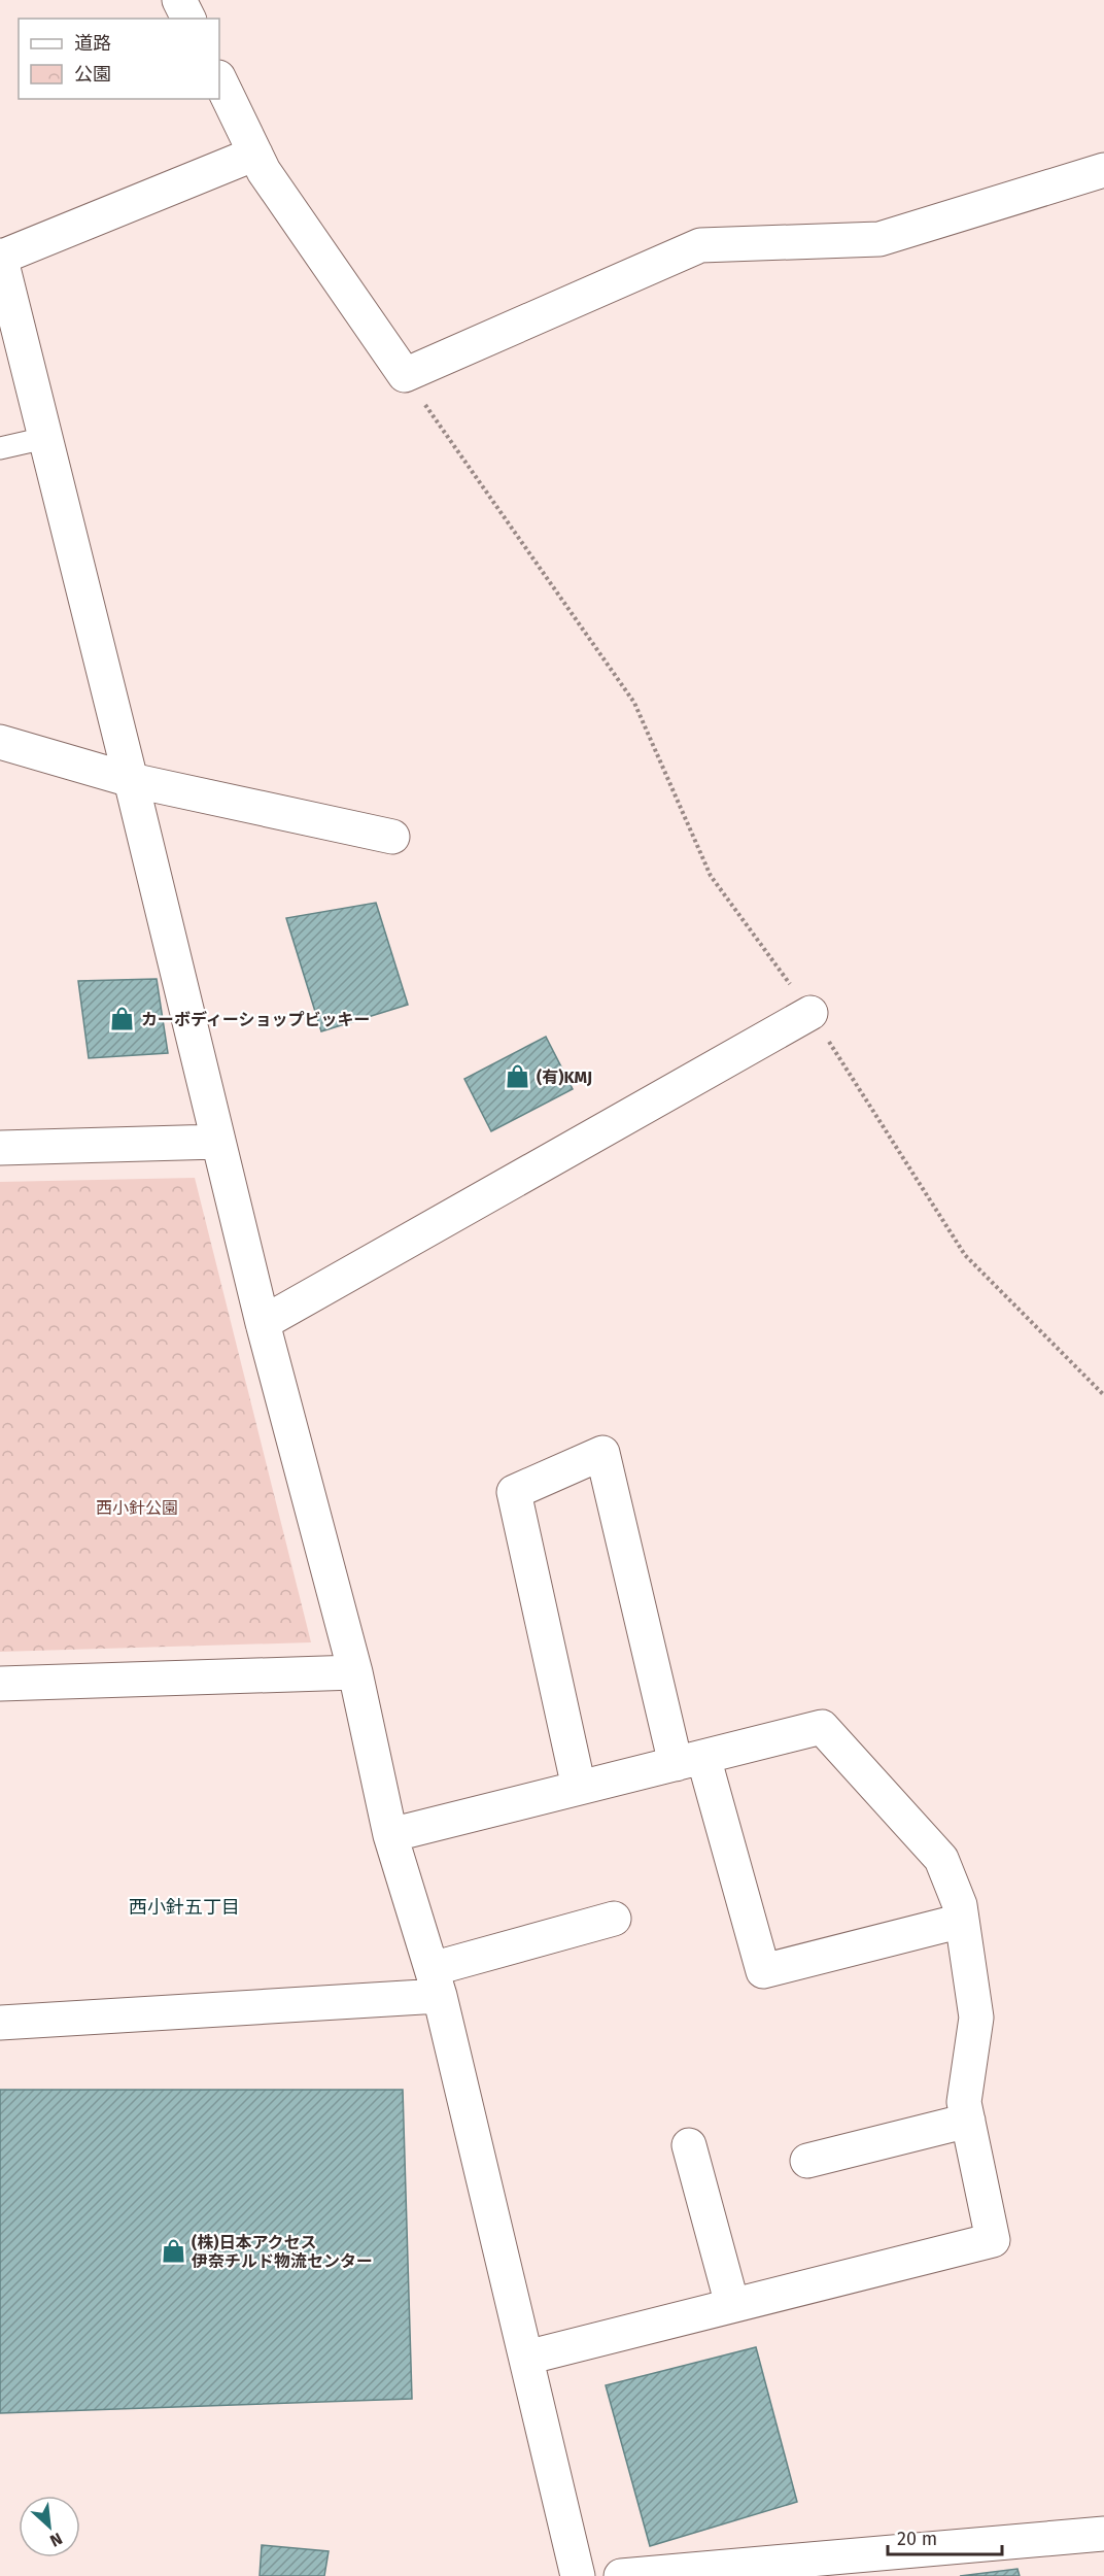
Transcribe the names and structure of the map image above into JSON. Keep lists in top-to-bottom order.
{
  "districts": ["西小針五丁目"],
  "parks": ["西小針公園"],
  "places": {
    "shop": ["カーボディーショップビッキー", "(有)KMJ", "(株)日本アクセス 伊奈チルド物流センター"]
  },
  "legend": ["道路", "公園"],
  "scale_bar": "20 m",
  "north": "bottom right"
}
